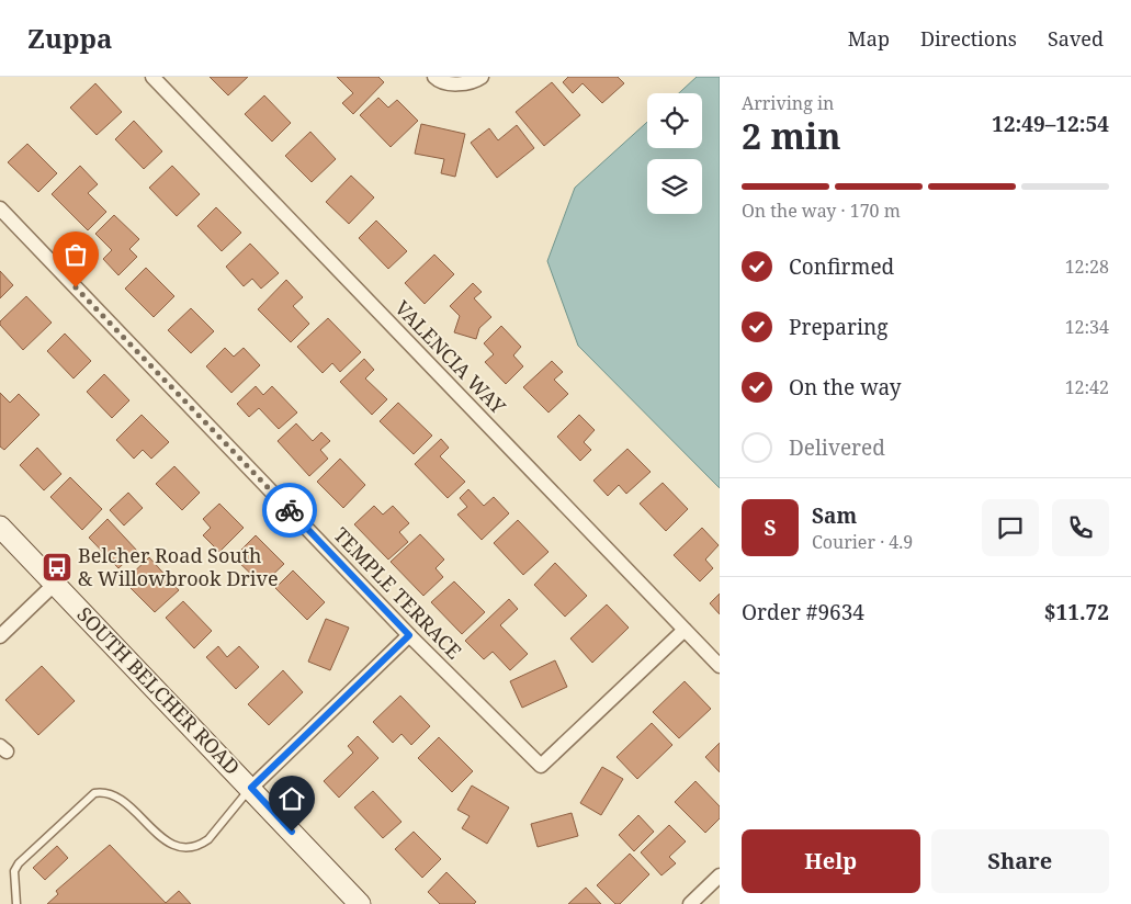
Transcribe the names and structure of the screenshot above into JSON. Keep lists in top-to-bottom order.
{
  "streets": {
    "main road": ["SOUTH BELCHER ROAD"],
    "street": ["VALENCIA WAY", "TEMPLE TERRACE"]
  },
  "crossings": [
    ["VALENCIA WAY", "TEMPLE TERRACE"]
  ],
  "places": {
    "bus stop": ["Belcher Road South & Willowbrook Drive"]
  },
  "page": {
    "header": "Zuppa",
    "nav": ["Map", "Directions", "Saved"],
    "heading": ["2 min", "Arriving in", "12:49–12:54"],
    "panel": [
      "Sam",
      "Courier · 4.9",
      "Order #9634",
      "$11.72"
    ],
    "bar": "On the way · 170 m",
    "list": [
      ["Confirmed", "12:28"],
      ["Preparing", "12:34"],
      ["On the way", "12:42"],
      "Delivered"
    ],
    "round": "S",
    "buttons": ["Help", "Share"]
  }
}
